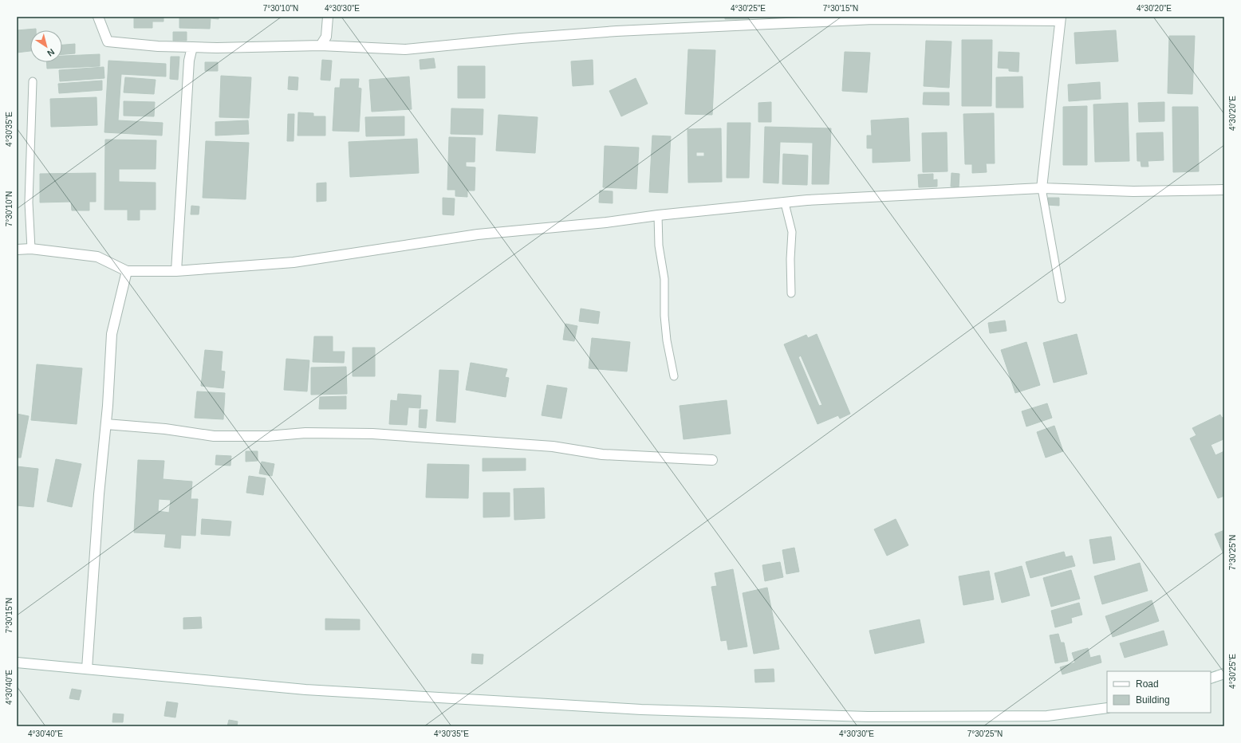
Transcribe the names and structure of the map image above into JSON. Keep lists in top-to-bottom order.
{
  "legend": ["Road", "Building"],
  "north": "bottom right",
  "coordinates": [
    "7°30'10\"N",
    "4°30'30\"E",
    "4°30'25\"E",
    "7°30'15\"N",
    "4°30'20\"E",
    "4°30'35\"E",
    "7°30'25\"N",
    "4°30'40\"E"
  ]
}
